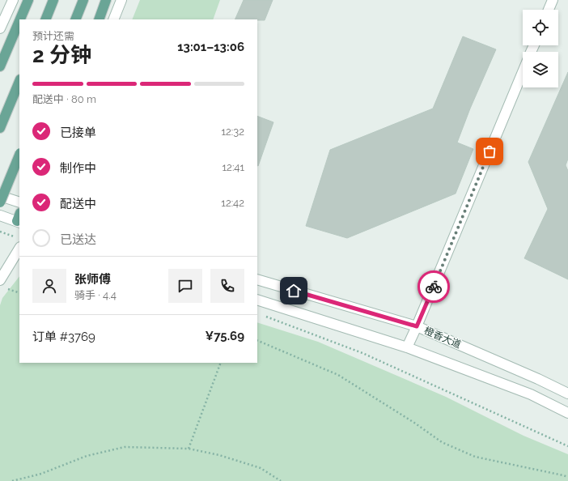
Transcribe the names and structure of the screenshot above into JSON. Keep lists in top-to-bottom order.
{
  "streets": {
    "main road": ["橙香大道"]
  },
  "page": {
    "heading": ["2 分钟", "预计还需", "13:01–13:06"],
    "panel": [
      "张师傅",
      "骑手 · 4.4",
      "订单 #3769",
      "¥75.69"
    ],
    "bar": "配送中 · 80 m",
    "list": [
      ["已接单", "12:32"],
      ["制作中", "12:41"],
      ["配送中", "12:42"],
      "已送达"
    ]
  }
}
